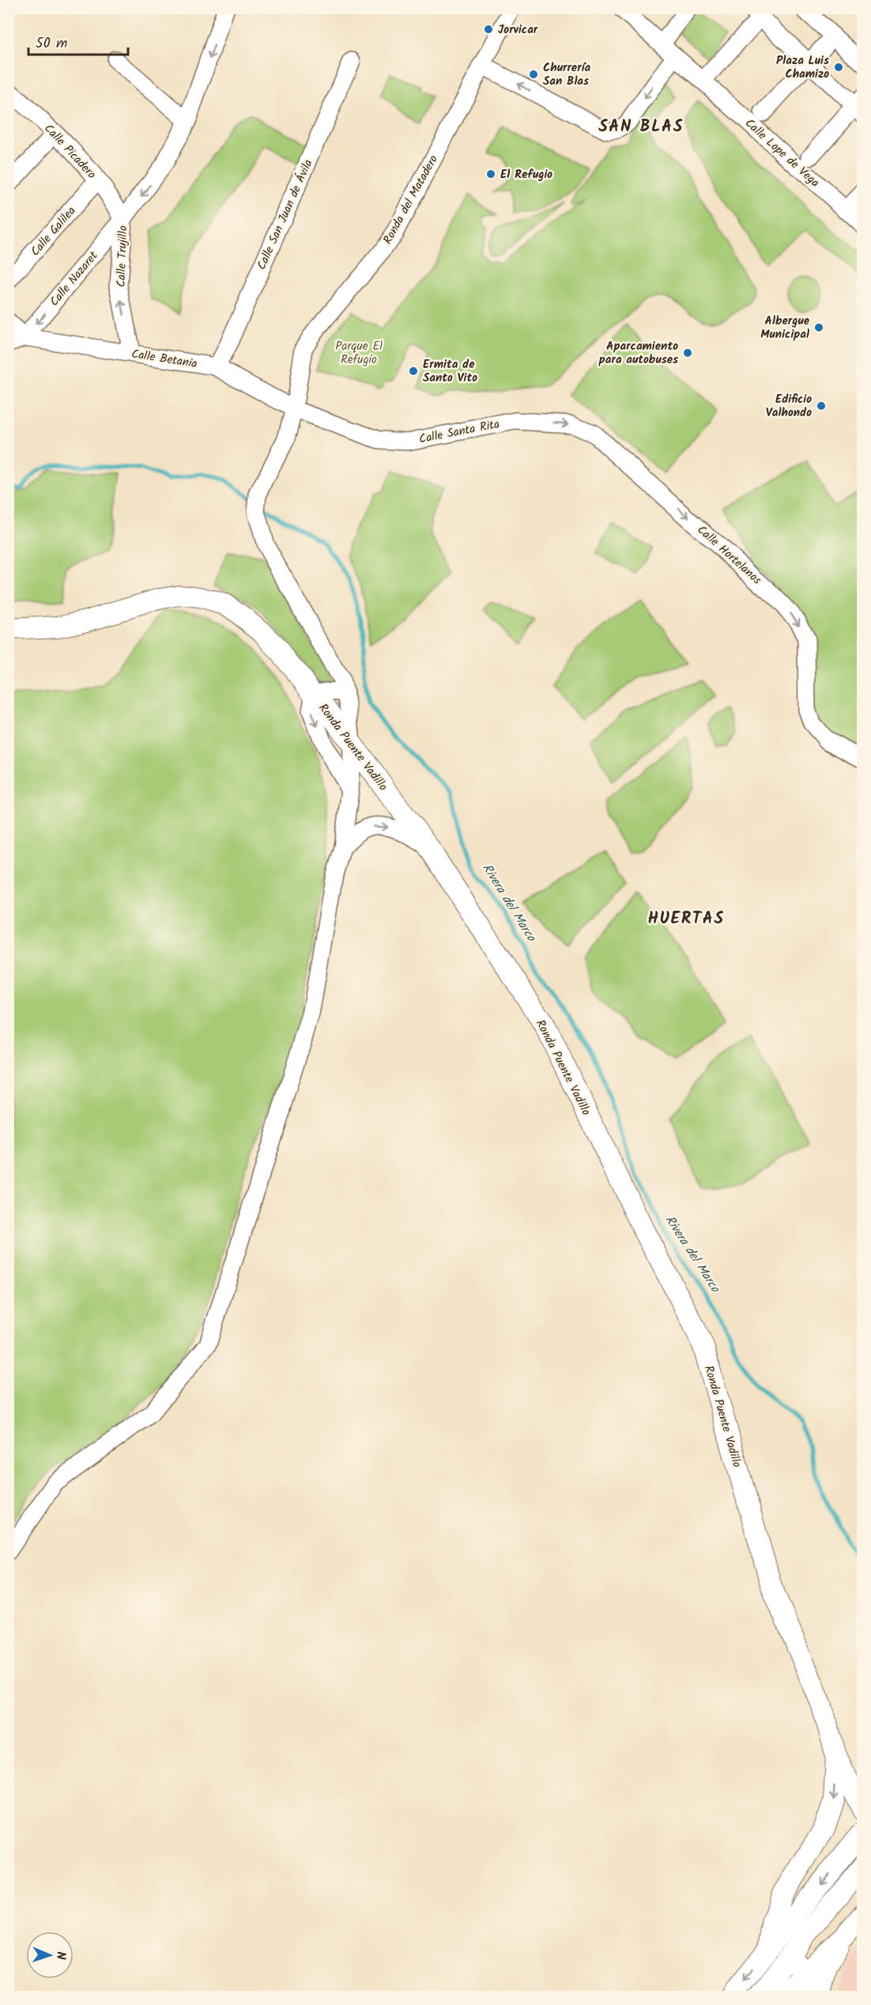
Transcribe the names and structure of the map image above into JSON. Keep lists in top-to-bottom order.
{
  "streets": {
    "main road": ["Ronda Puente Vadillo"],
    "street": [
      "Calle Picadero",
      "Calle Lope de Vega",
      "Ronda del Matadero",
      "Calle San Juan de Ávila",
      "Calle Galilea",
      "Calle Trujillo",
      "Calle Nazaret",
      "Calle Betania",
      "Calle Santa Rita",
      "Calle Hortelanos"
    ]
  },
  "crossings": [
    ["Calle Picadero", "Calle Galilea"],
    ["Calle Picadero", "Calle Trujillo"],
    ["Calle Picadero", "Calle Nazaret"],
    ["Ronda del Matadero", "Calle Betania"],
    ["Ronda del Matadero", "Calle Santa Rita"],
    ["Calle San Juan de Ávila", "Calle Betania"],
    ["Calle Trujillo", "Calle Nazaret"],
    ["Calle Trujillo", "Calle Betania"],
    ["Calle Nazaret", "Calle Betania"],
    ["Calle Betania", "Calle Santa Rita"],
    ["Calle Santa Rita", "Calle Hortelanos"]
  ],
  "one_way": ["Calle Hortelanos"],
  "districts": ["SAN BLAS", "HUERTAS"],
  "water": ["Rivera del Marco"],
  "parks": ["Parque El Refugio"],
  "places": [
    "Jorvicar",
    "Plaza Luis Chamizo",
    "Churrería San Blas",
    "El Refugio",
    "Albergue Municipal",
    "Aparcamiento para autobuses",
    "Ermita de Santo Vito",
    "Edificio Valhondo"
  ],
  "scale_bar": "50 m",
  "north": "right"
}
